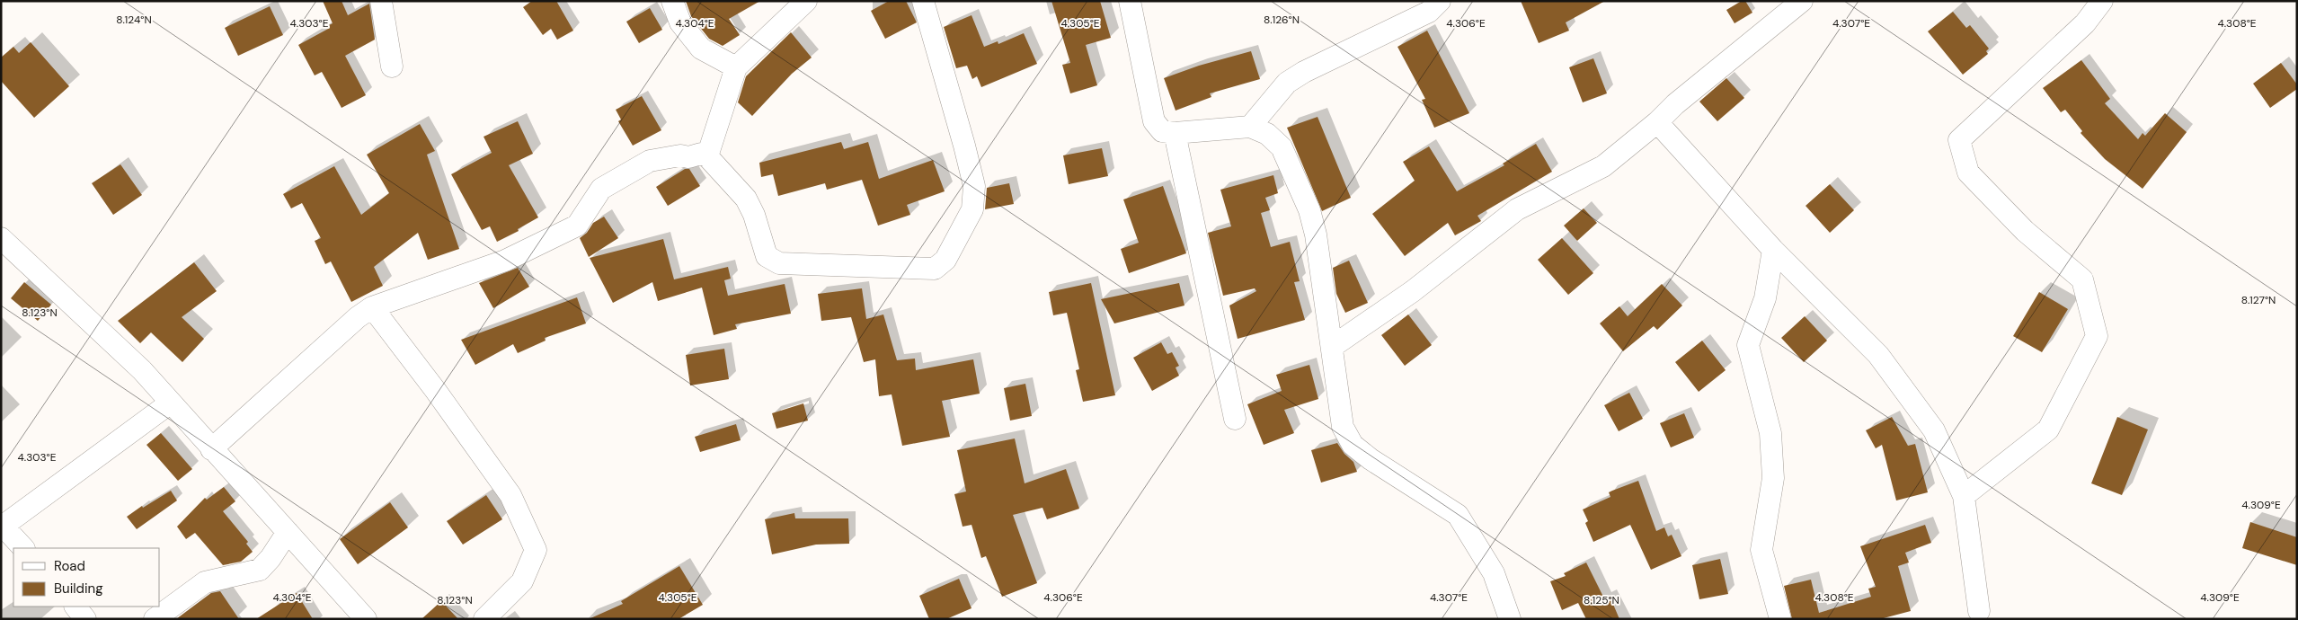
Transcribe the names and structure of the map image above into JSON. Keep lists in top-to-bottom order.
{
  "legend": ["Road", "Building"],
  "coordinates": [
    "8.124°N",
    "8.126°N",
    "4.303°E",
    "4.307°E",
    "4.308°E",
    "4.304°E",
    "4.305°E",
    "4.306°E",
    "8.127°N",
    "8.123°N",
    "4.309°E",
    "8.125°N"
  ]
}
